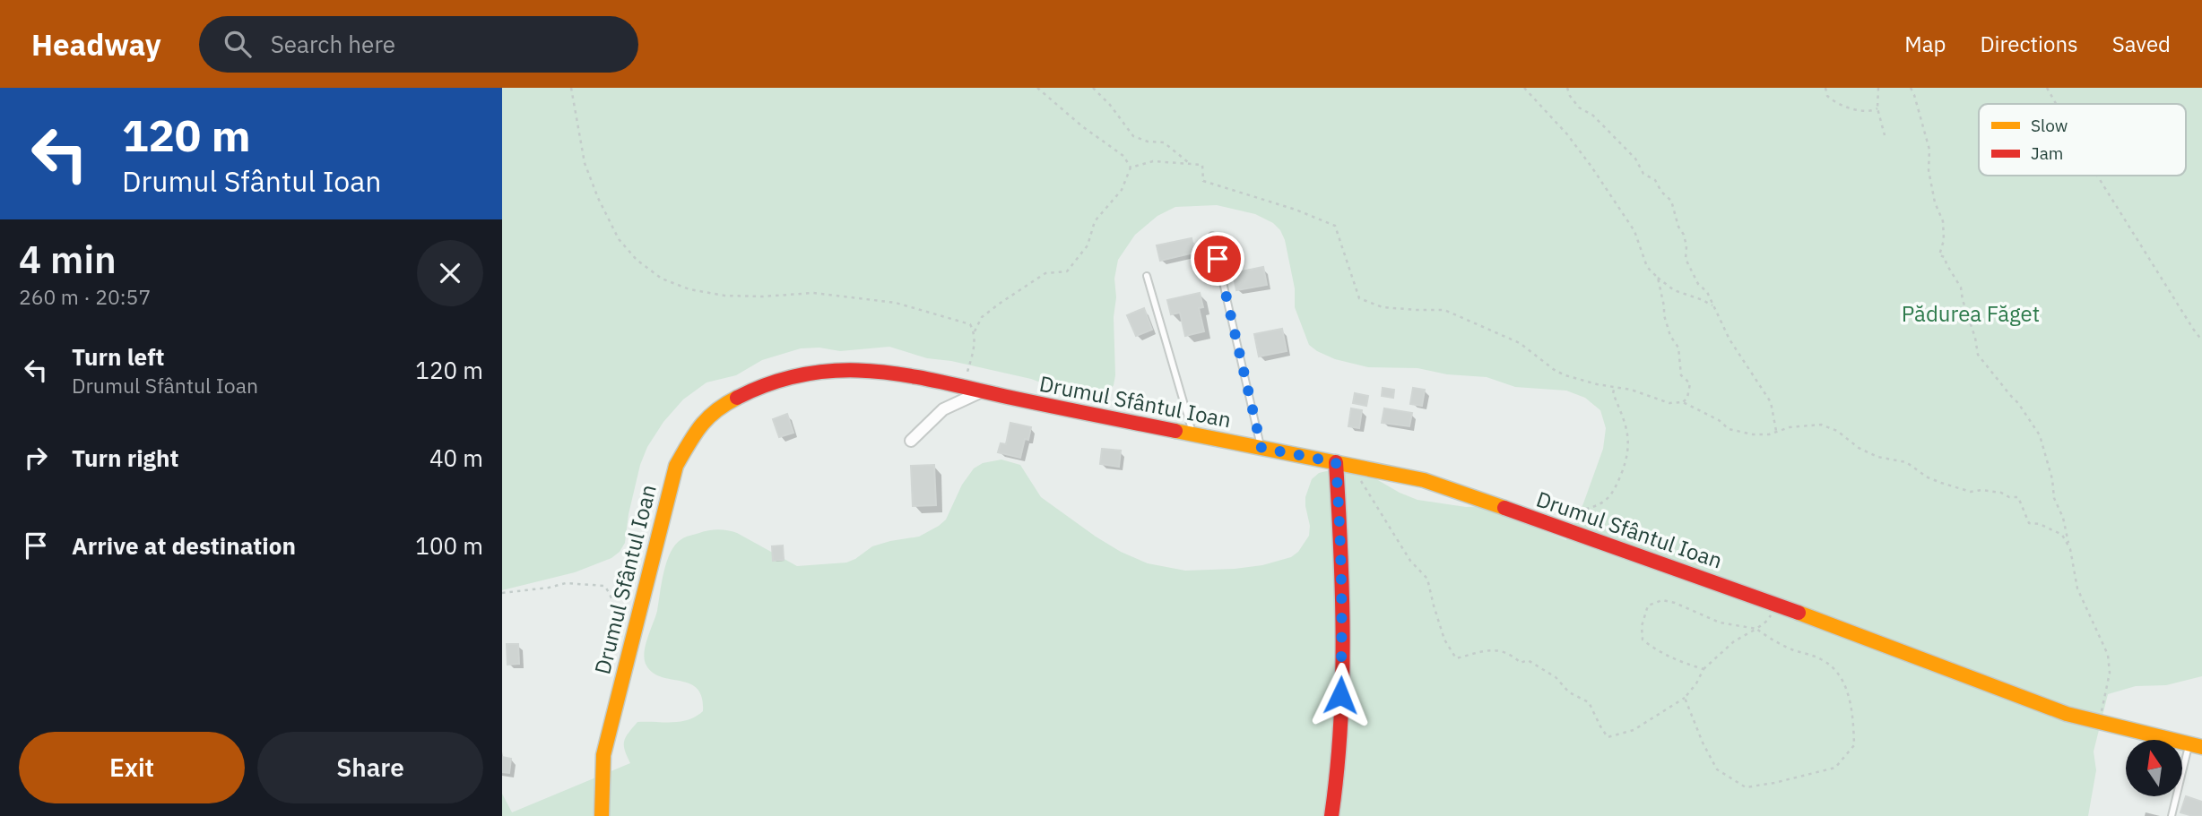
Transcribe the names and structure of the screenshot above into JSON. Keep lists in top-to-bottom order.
{
  "streets": {
    "main road": ["Drumul Sfântul Ioan"]
  },
  "parks": ["Pădurea Făget"],
  "legend": ["Slow", "Jam"],
  "north": "top",
  "page": {
    "header": "Headway",
    "search": "Search here",
    "nav": ["Map", "Directions", "Saved"],
    "turn": ["120 m", "Drumul Sfântul Ioan"],
    "heading": ["4 min", "260 m · 20:57"],
    "list": [
      {
        "name": "Turn left",
        "note": "Drumul Sfântul Ioan",
        "value": "120 m"
      },
      {
        "name": "Turn right",
        "value": "40 m"
      },
      {
        "name": "Arrive at destination",
        "value": "100 m"
      }
    ],
    "buttons": ["Exit", "Share"]
  }
}
